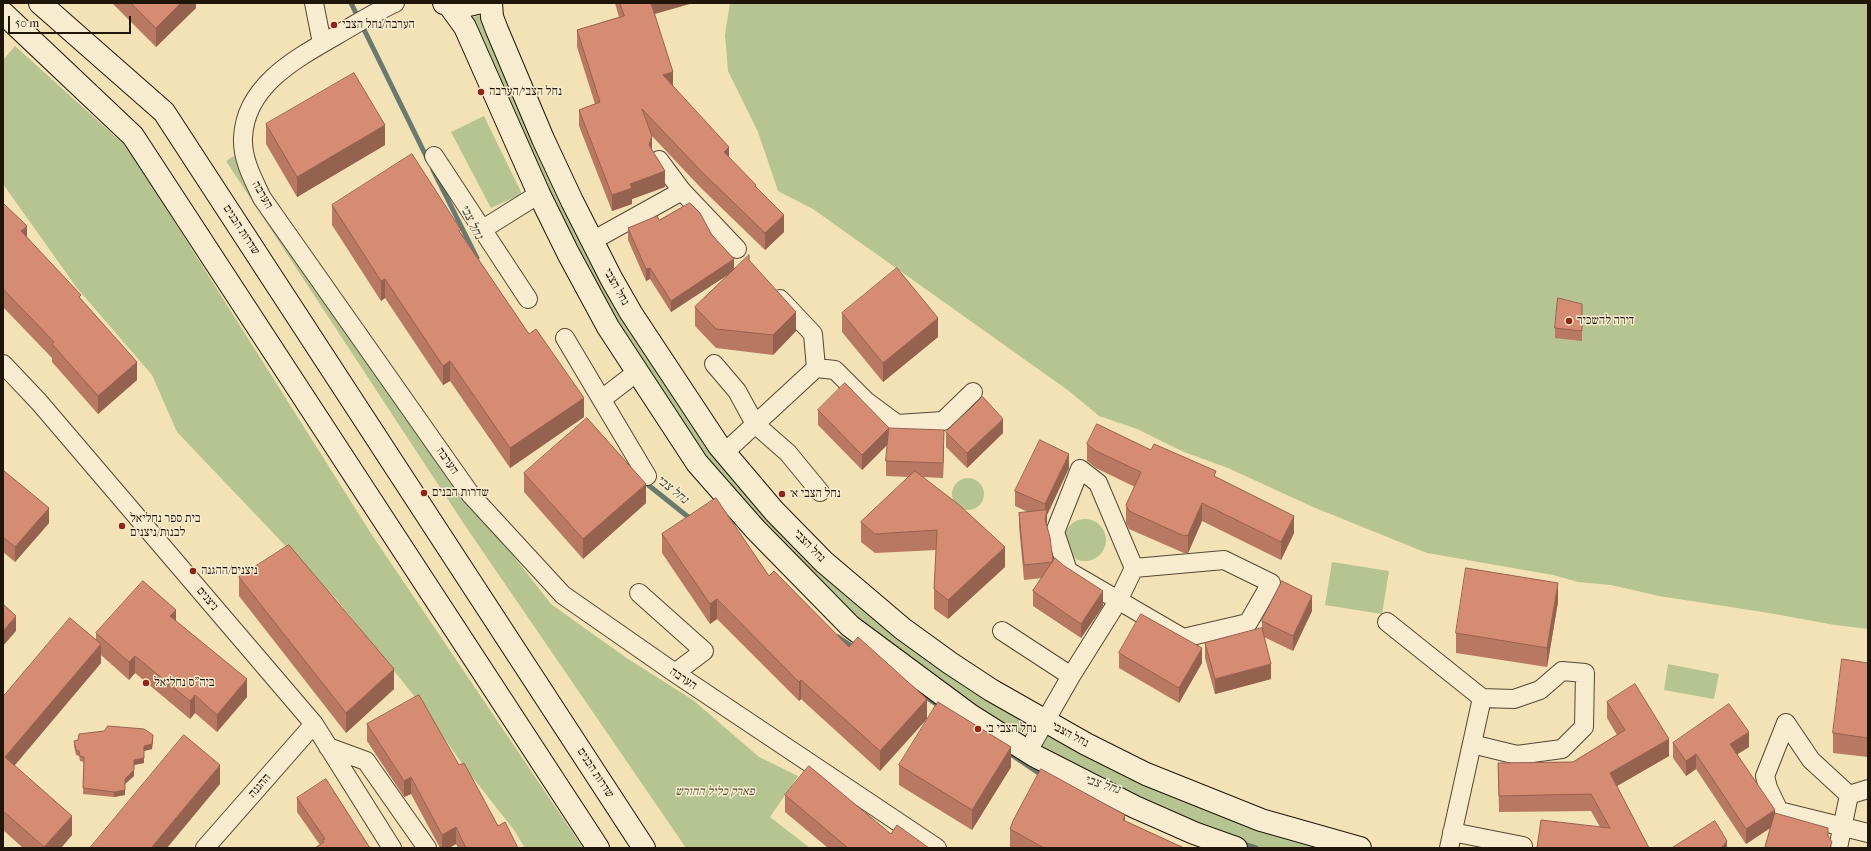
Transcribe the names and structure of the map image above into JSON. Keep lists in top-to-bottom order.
{
  "streets": {
    "street": [
      "הערבה",
      "שדרות הבנים",
      "נחל הצבי",
      "ניצנים",
      "ההגנה"
    ]
  },
  "crossings": [
    ["ניצנים", "ההגנה"]
  ],
  "water": ["נחל צבי"],
  "parks": ["פארק כליל החורש"],
  "places": [
    "הערבה/נחל הצבי",
    "נחל הצבי/הערבה",
    "דירה להשכיר",
    "שדרות הבנים",
    "נחל הצבי א׳",
    "בית ספר נחליאל לבנות/ניצנים",
    "ניצנים/ההגנה",
    "ביה\"ס נחליאל",
    "נחל הצבי ב׳"
  ],
  "scale_bar": "50 m"
}
